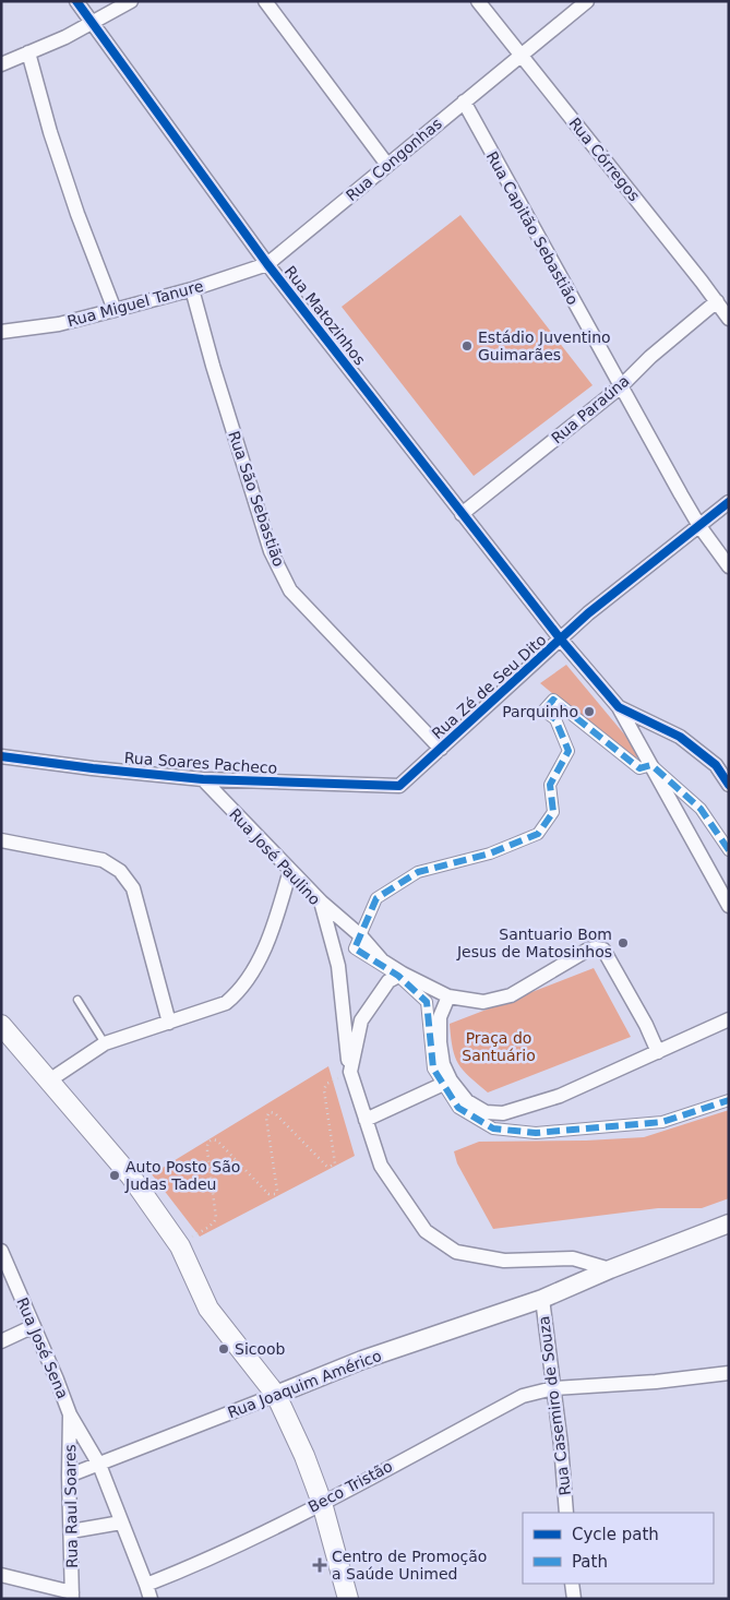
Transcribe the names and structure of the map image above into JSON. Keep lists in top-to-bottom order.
{
  "streets": {
    "street": [
      "Rua Congonhas",
      "Rua Córregos",
      "Rua Capitão Sebastião",
      "Rua Miguel Tanure",
      "Rua Matozinhos",
      "Rua Paraúna",
      "Rua São Sebastião",
      "Rua Zé de Seu Dito",
      "Rua Soares Pacheco",
      "Rua José Paulino",
      "Rua José Sena",
      "Rua Joaquim Américo",
      "Rua Casemiro de Souza",
      "Beco Tristão",
      "Rua Raul Soares"
    ]
  },
  "crossings": [
    ["Rua Congonhas", "Rua Córregos"],
    ["Rua Congonhas", "Rua Capitão Sebastião"],
    ["Rua Congonhas", "Rua Miguel Tanure"],
    ["Rua Congonhas", "Rua Matozinhos"],
    ["Rua Córregos", "Rua Paraúna"],
    ["Rua Capitão Sebastião", "Rua Paraúna"],
    ["Rua Capitão Sebastião", "Rua Zé de Seu Dito"],
    ["Rua Miguel Tanure", "Rua Matozinhos"],
    ["Rua Miguel Tanure", "Rua São Sebastião"],
    ["Rua Matozinhos", "Rua Paraúna"],
    ["Rua Matozinhos", "Rua Zé de Seu Dito"],
    ["Rua São Sebastião", "Rua Zé de Seu Dito"],
    ["Rua Zé de Seu Dito", "Rua Soares Pacheco"],
    ["Rua Soares Pacheco", "Rua José Paulino"],
    ["Rua José Sena", "Rua Joaquim Américo"],
    ["Rua José Sena", "Beco Tristão"],
    ["Rua José Sena", "Rua Raul Soares"],
    ["Rua Joaquim Américo", "Rua Casemiro de Souza"],
    ["Rua Joaquim Américo", "Rua Raul Soares"],
    ["Rua Casemiro de Souza", "Beco Tristão"]
  ],
  "parks": ["Praça do Santuário"],
  "places": {
    "other": [
      "Estádio Juventino Guimarães",
      "Parquinho",
      "Santuario Bom Jesus de Matosinhos",
      "Auto Posto São Judas Tadeu",
      "Sicoob"
    ],
    "health": ["Centro de Promoção a Saúde Unimed"]
  },
  "legend": ["Cycle path", "Path"]
}
